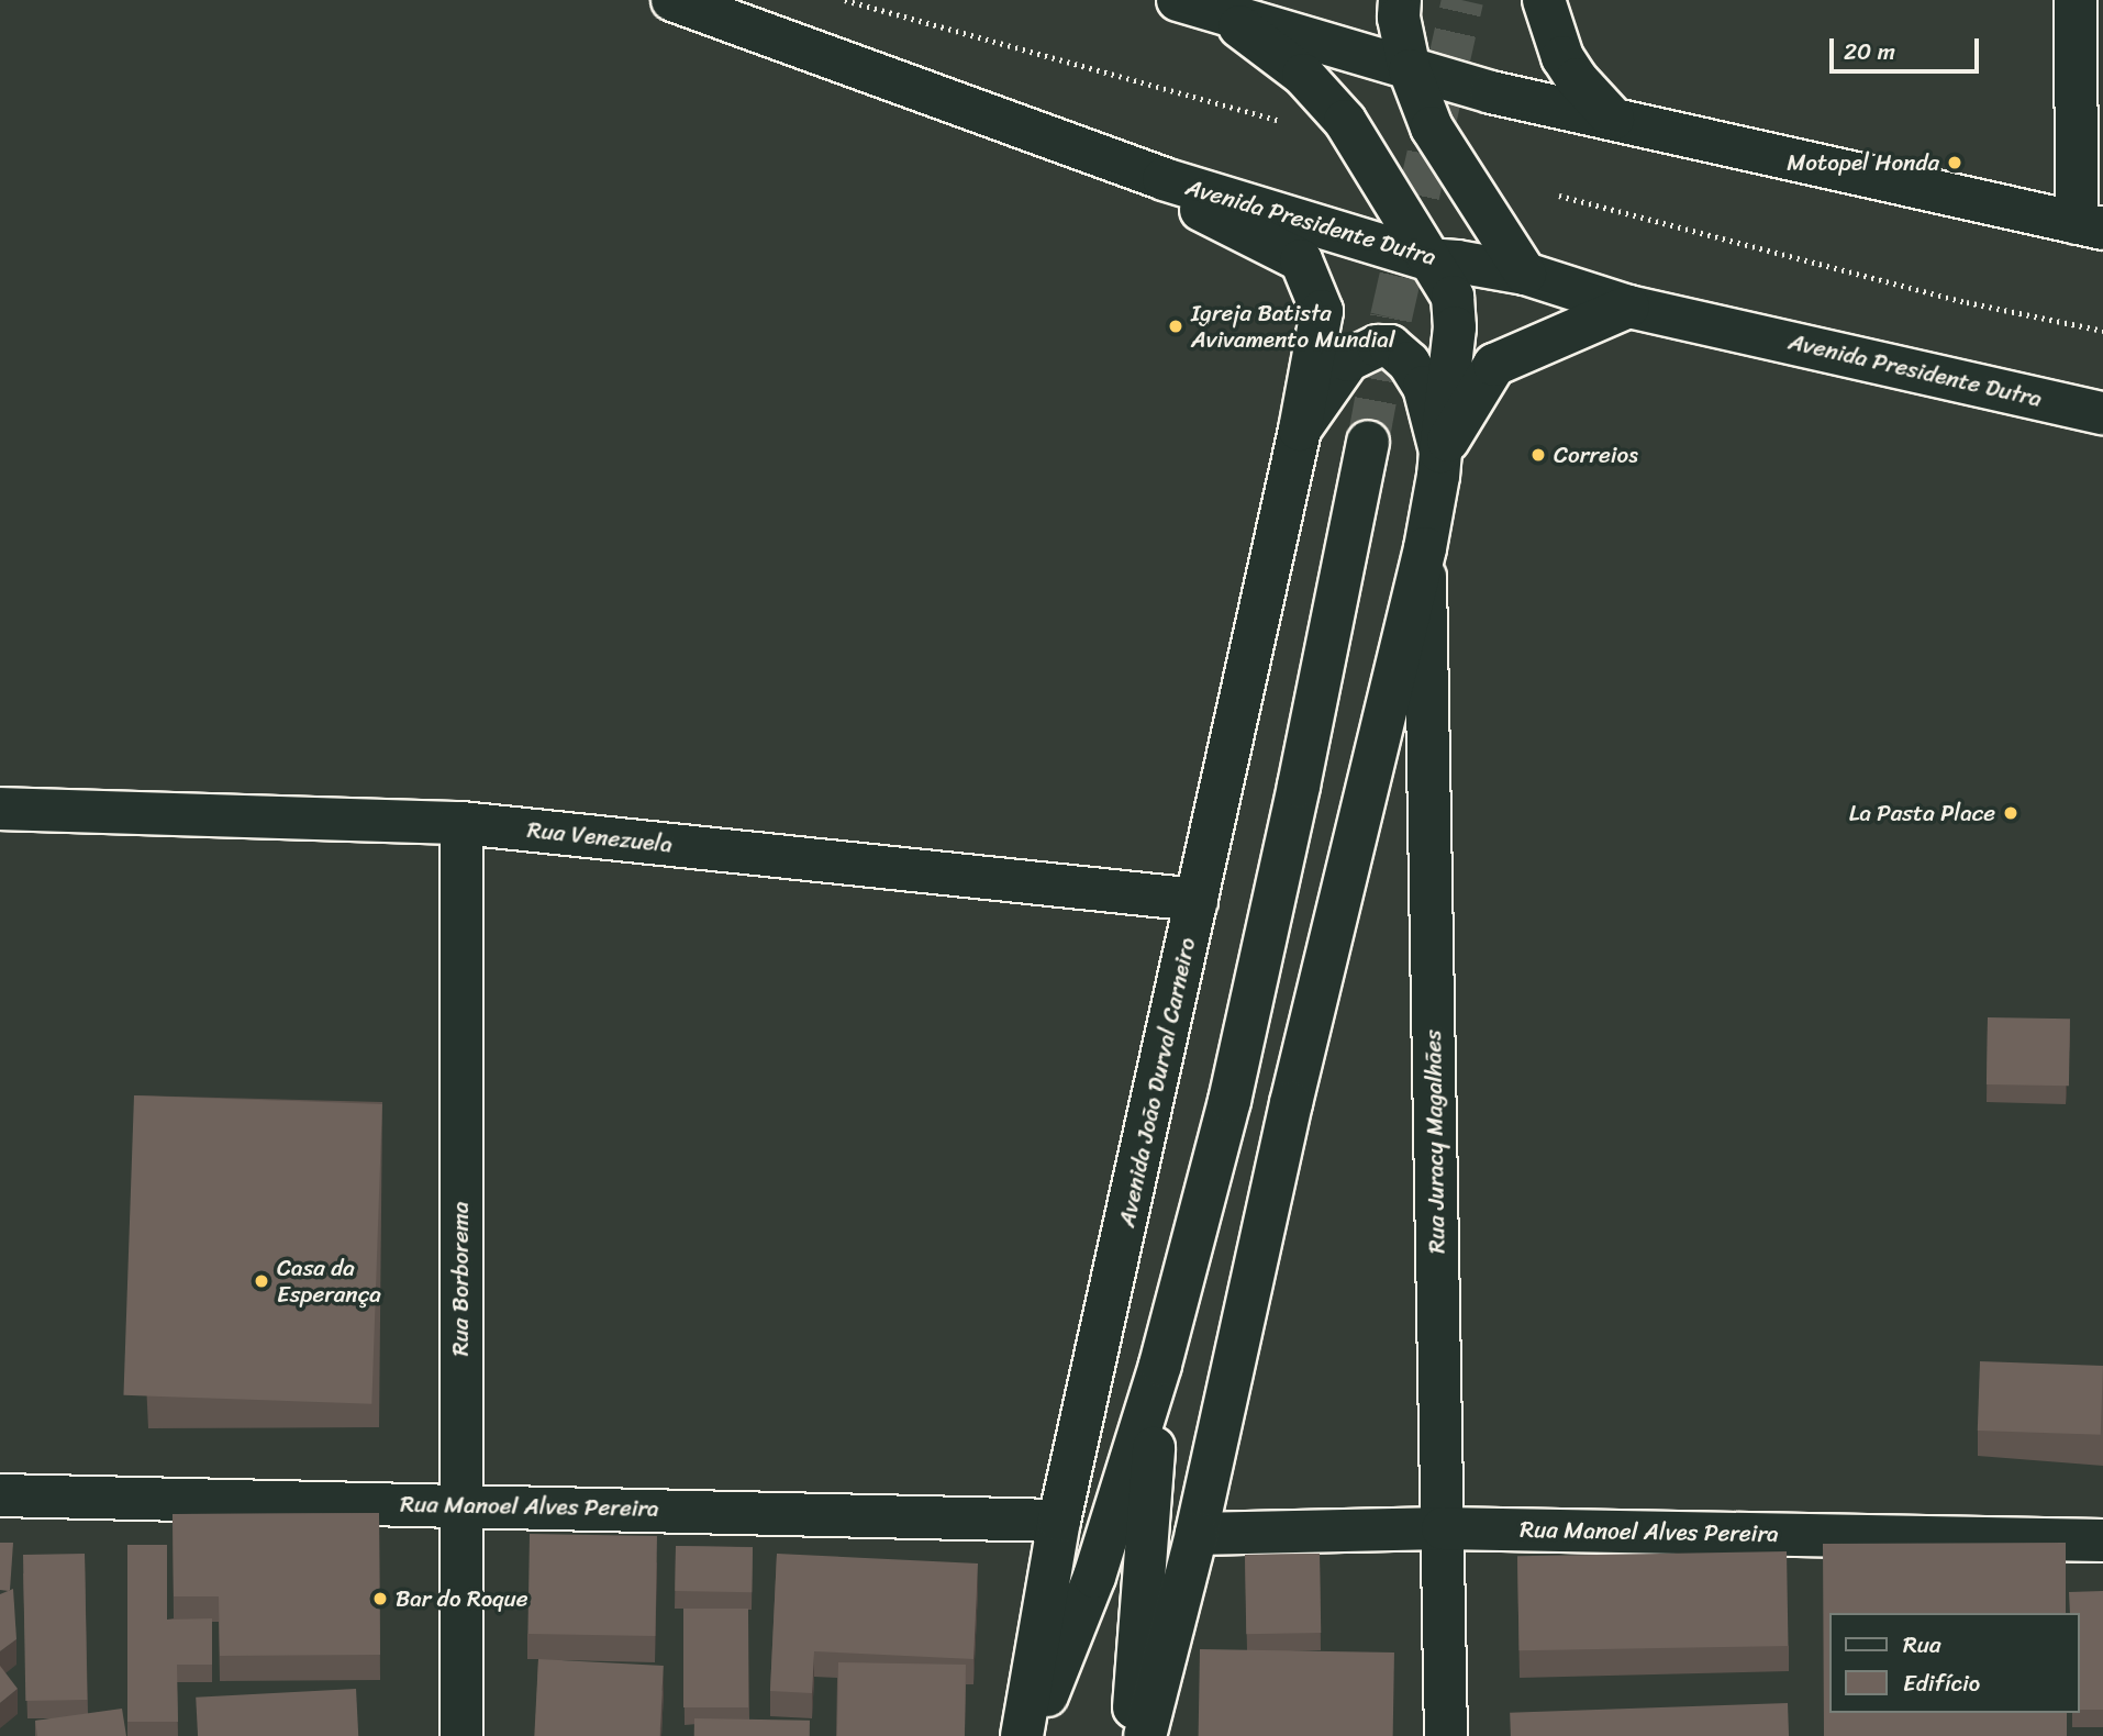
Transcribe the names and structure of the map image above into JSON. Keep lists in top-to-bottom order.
{
  "streets": {
    "main road": [
      "Avenida Presidente Dutra",
      "Rua Venezuela",
      "Avenida João Durval Carneiro",
      "Rua Juracy Magalhães",
      "Rua Borborema",
      "Rua Manoel Alves Pereira"
    ]
  },
  "crossings": [
    ["Avenida Presidente Dutra", "Avenida João Durval Carneiro"],
    ["Rua Venezuela", "Avenida João Durval Carneiro"],
    ["Rua Venezuela", "Rua Borborema"],
    ["Avenida João Durval Carneiro", "Rua Manoel Alves Pereira"],
    ["Rua Juracy Magalhães", "Rua Manoel Alves Pereira"],
    ["Rua Borborema", "Rua Manoel Alves Pereira"]
  ],
  "places": [
    "Motopel Honda",
    "Igreja Batista Avivamento Mundial",
    "Correios",
    "La Pasta Place",
    "Casa da Esperança",
    "Bar do Roque"
  ],
  "legend": ["Rua", "Edifício"],
  "scale_bar": "20 m"
}
